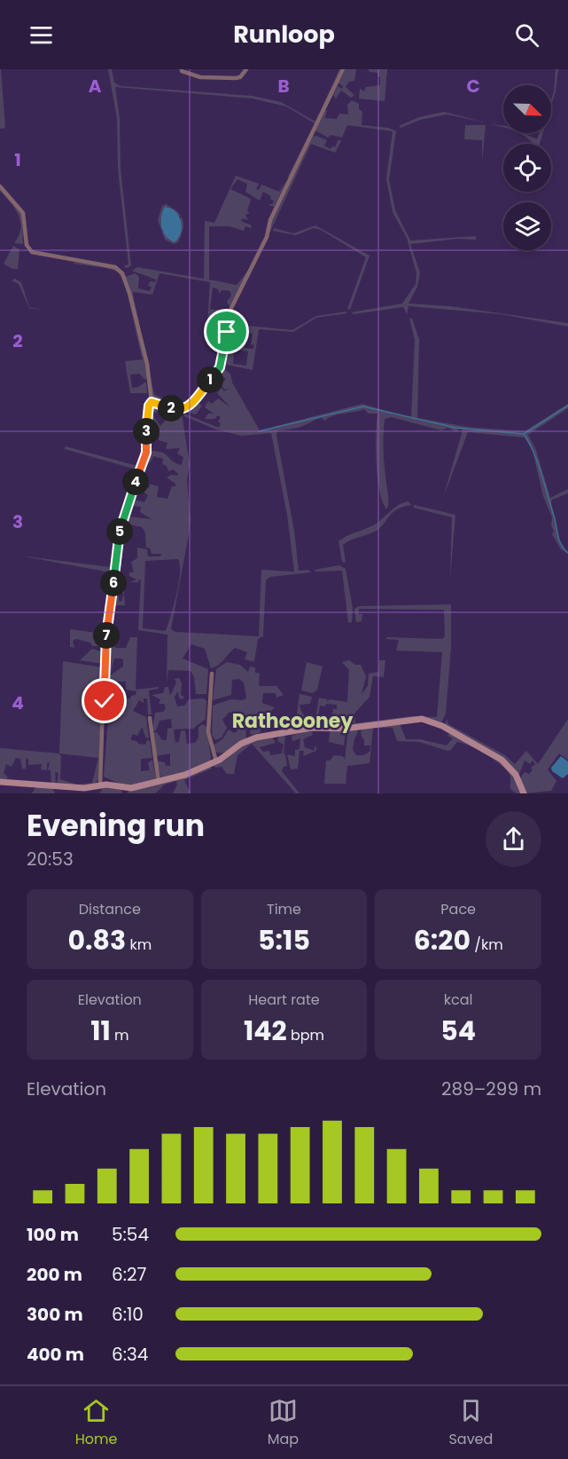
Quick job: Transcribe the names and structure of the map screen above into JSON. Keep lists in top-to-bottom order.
{
  "districts": ["Rathcooney"],
  "north": "bottom right",
  "page": {
    "header": "Runloop",
    "pins": [
      "1",
      "2",
      "3",
      "4",
      "5",
      "6",
      "7"
    ],
    "heading": ["Evening run", "20:53"],
    "stats": [
      ["Distance", "0.83 km"],
      ["Time", "5:15"],
      ["Pace", "6:20 /km"],
      ["Elevation", "11 m"],
      ["Heart rate", "142 bpm"],
      ["kcal", "54"]
    ],
    "chart": ["Elevation", "289–299 m"],
    "list": [
      {
        "name": "100 m",
        "note": "5:54"
      },
      {
        "name": "200 m",
        "note": "6:27"
      },
      {
        "name": "300 m",
        "note": "6:10"
      },
      {
        "name": "400 m",
        "note": "6:34"
      }
    ],
    "tabs": ["Home", "Map", "Saved"]
  },
  "grid": {
    "columns": ["A", "B", "C"],
    "rows": [
      "1",
      "2",
      "3",
      "4"
    ]
  }
}
